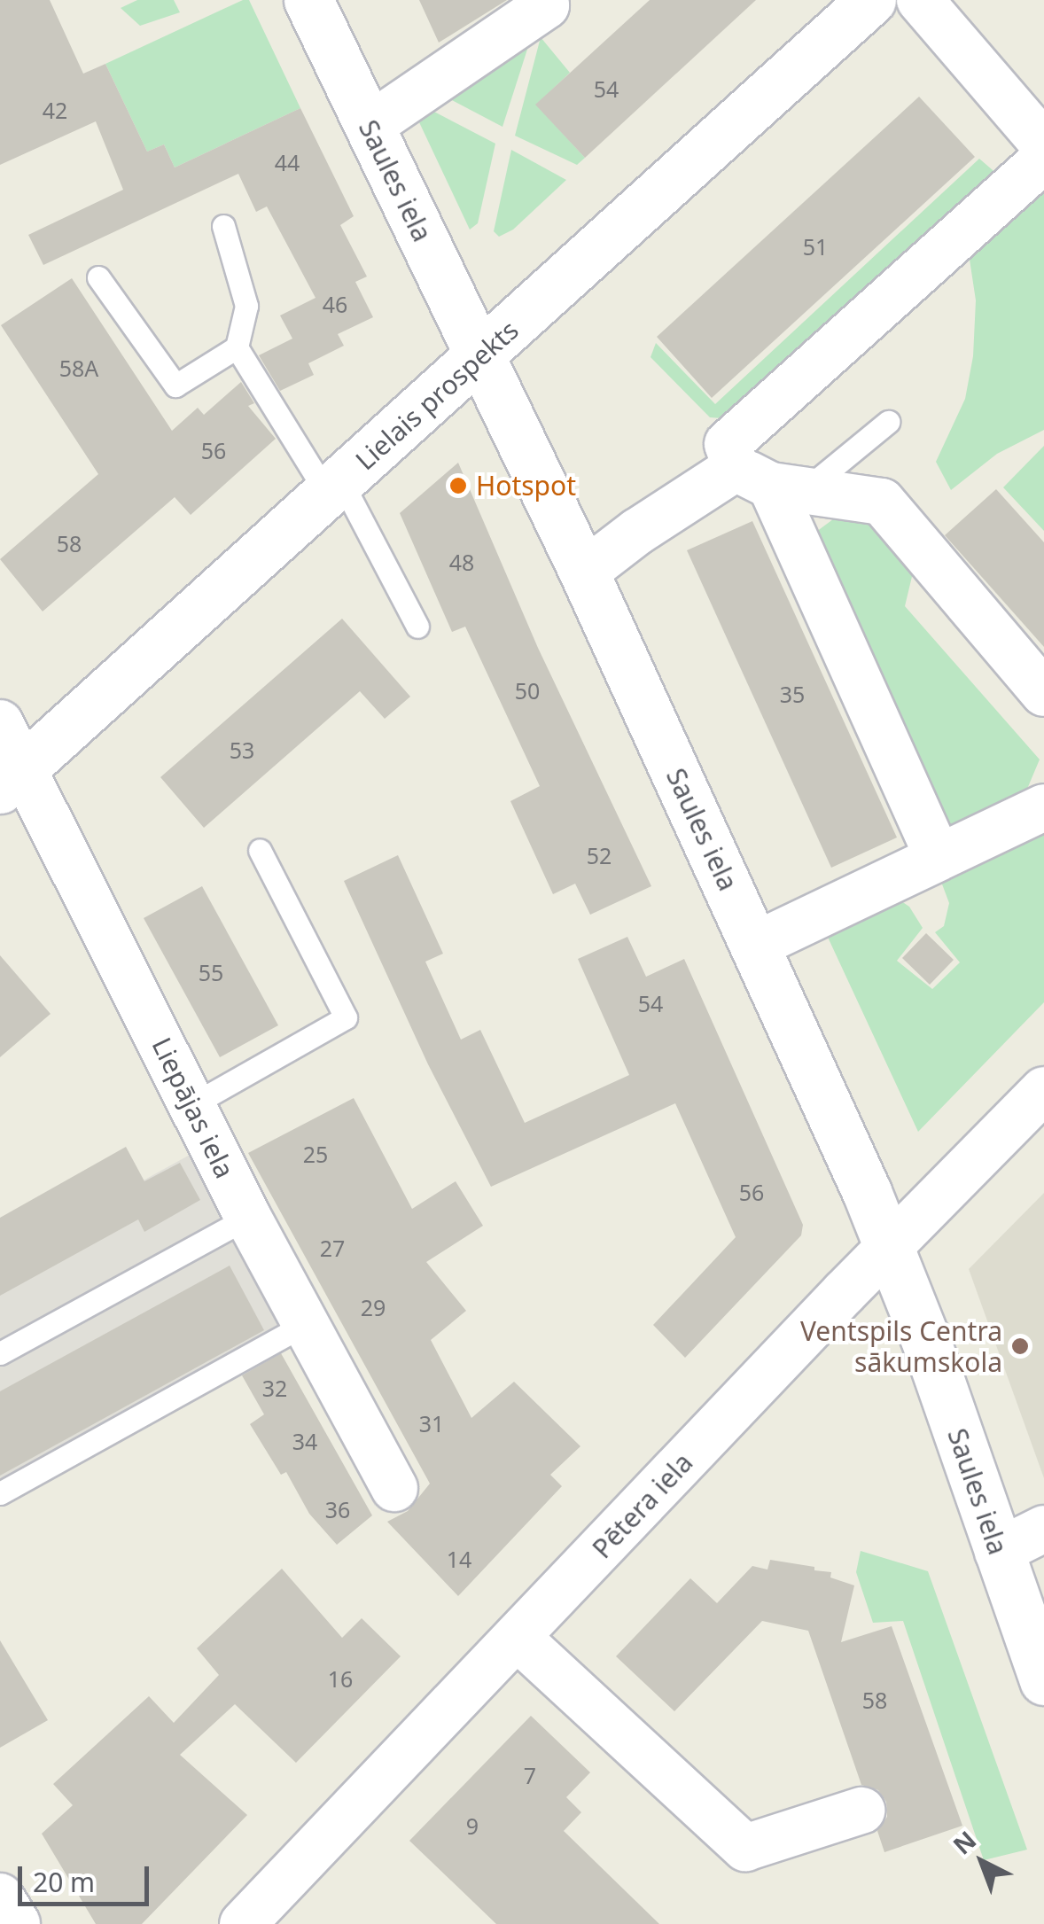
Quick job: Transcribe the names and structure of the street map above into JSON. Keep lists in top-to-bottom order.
{
  "streets": {
    "street": [
      "Saules iela",
      "Lielais prospekts",
      "Liepājas iela",
      "Pētera iela"
    ]
  },
  "crossings": [
    ["Saules iela", "Lielais prospekts"],
    ["Saules iela", "Pētera iela"],
    ["Lielais prospekts", "Liepājas iela"]
  ],
  "places": ["Hotspot", "Ventspils Centra sākumskola"],
  "house_numbers": [
    "54",
    "42",
    "44",
    "51",
    "46",
    "58A",
    "56",
    "58",
    "48",
    "50",
    "35",
    "53",
    "52",
    "55",
    "54",
    "25",
    "56",
    "27",
    "29",
    "32",
    "31",
    "34",
    "36",
    "14",
    "16",
    "58",
    "7",
    "9"
  ],
  "scale_bar": "20 m",
  "north": "top left"
}
